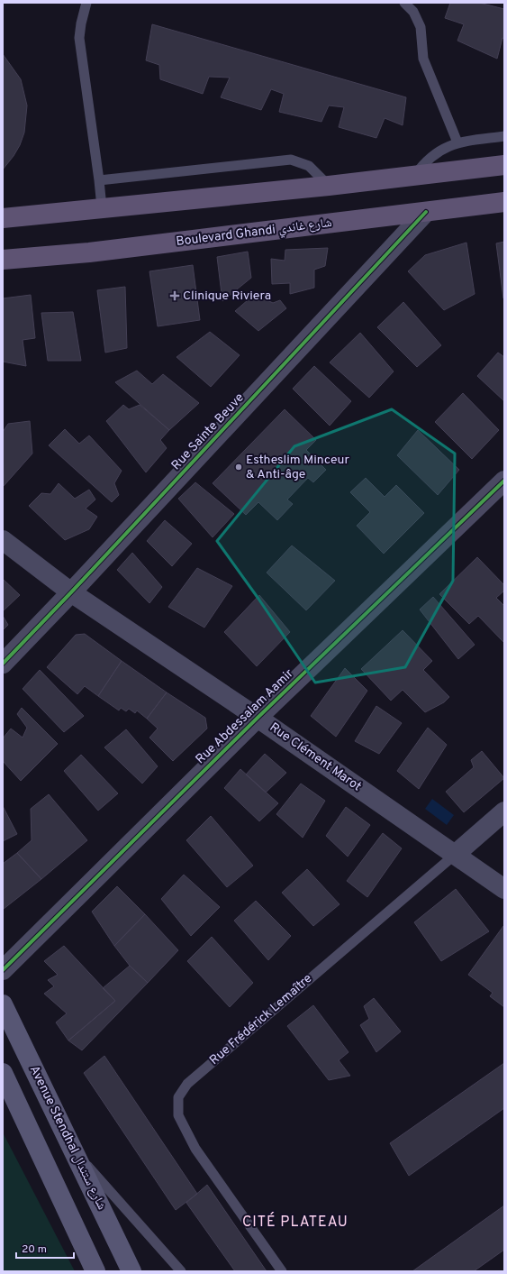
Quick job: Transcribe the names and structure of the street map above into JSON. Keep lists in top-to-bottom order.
{
  "streets": {
    "main road": ["Boulevard Ghandi شارع غاندي", "Avenue Stendhal شارع ستندال"],
    "street": [
      "Rue Sainte Beuve",
      "Rue Abdessalam Aamir",
      "Rue Clément Marot",
      "Rue Frédérick Lemaître"
    ]
  },
  "crossings": [
    ["Boulevard Ghandi شارع غاندي", "Rue Sainte Beuve"],
    ["Rue Sainte Beuve", "Rue Clément Marot"],
    ["Rue Abdessalam Aamir", "Rue Clément Marot"],
    ["Rue Clément Marot", "Rue Frédérick Lemaître"]
  ],
  "districts": ["CITÉ PLATEAU"],
  "places": {
    "health": ["Clinique Riviera"],
    "other": ["Estheslim Minceur & Anti-âge"]
  },
  "scale_bar": "20 m"
}
